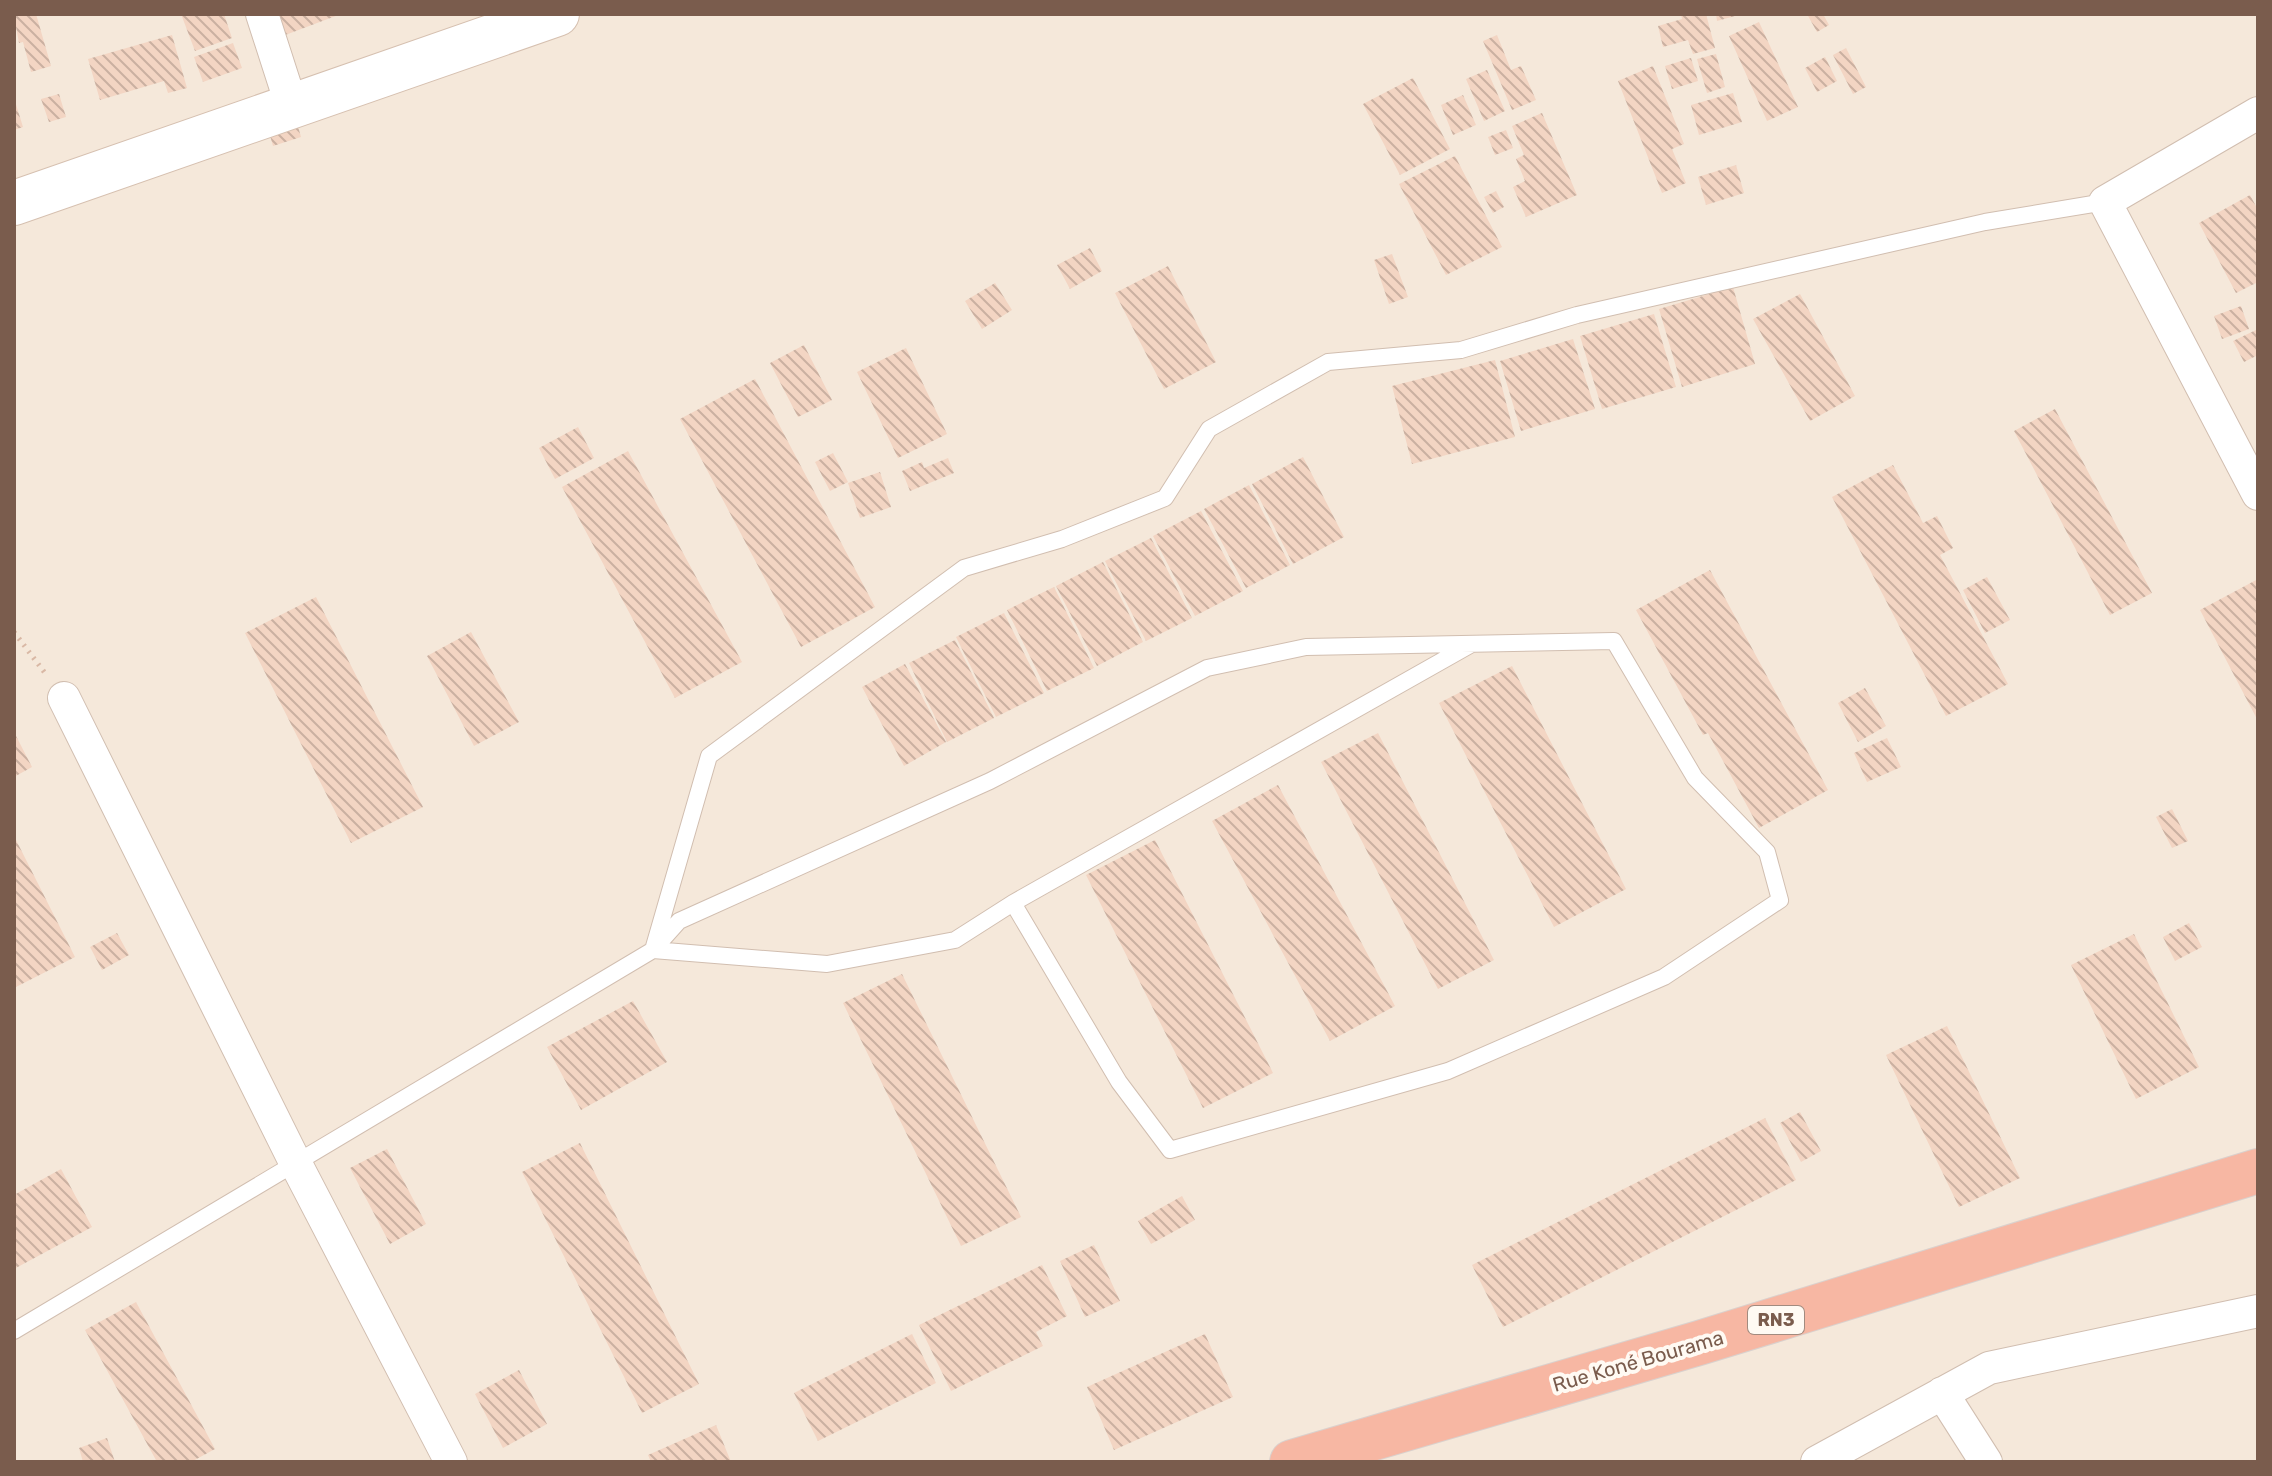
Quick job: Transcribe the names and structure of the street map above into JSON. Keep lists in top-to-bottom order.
{
  "streets": {
    "highway": ["RN3", "Rue Koné Bourama"]
  }
}
